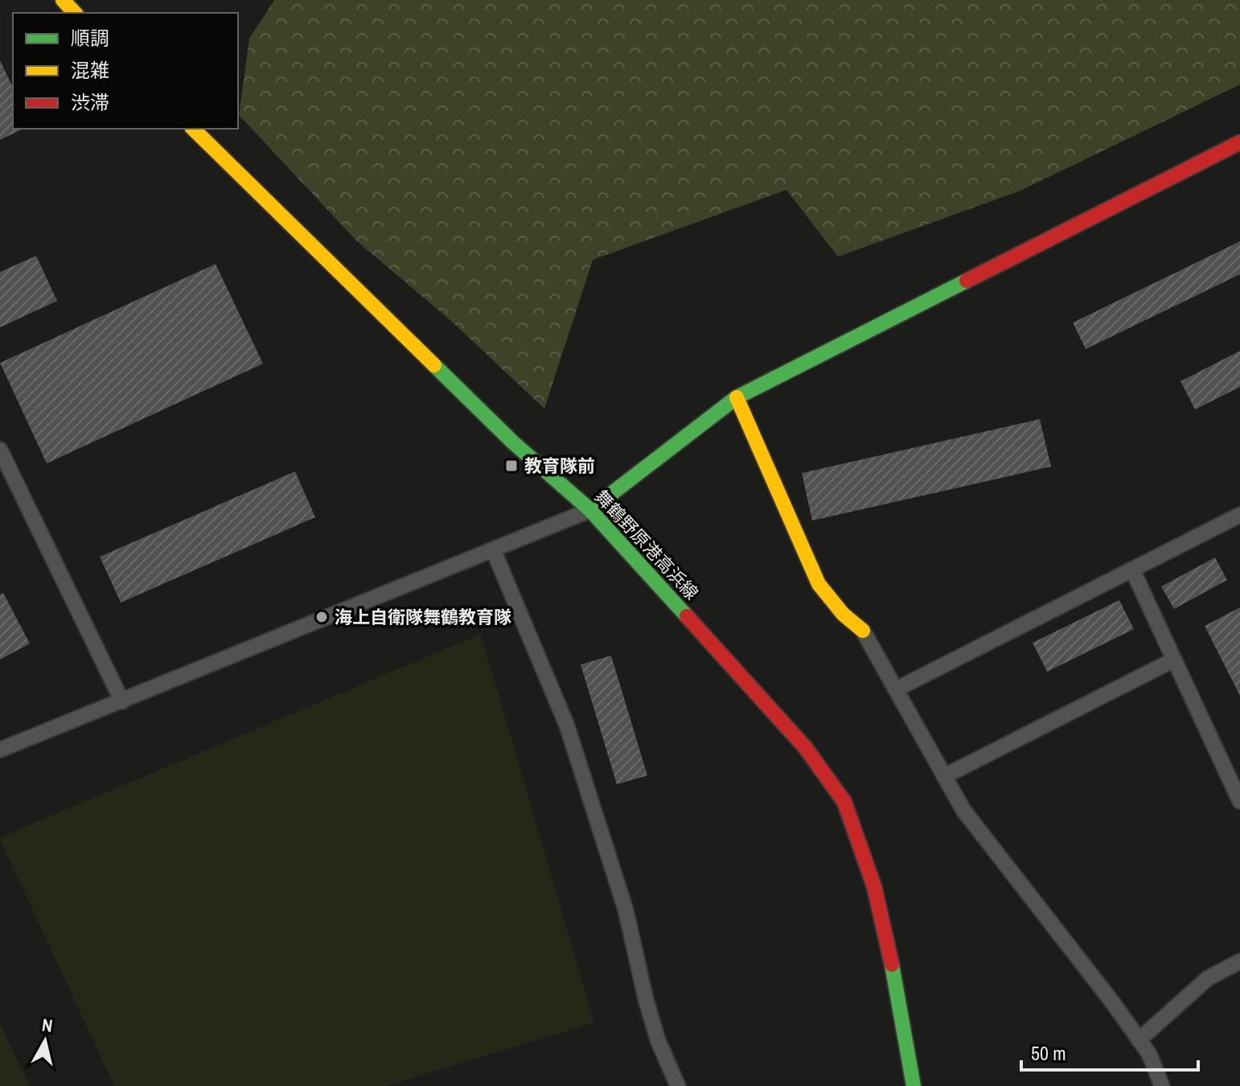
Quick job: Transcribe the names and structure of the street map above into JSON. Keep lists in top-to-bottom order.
{
  "streets": {
    "main road": ["舞鶴野原港高浜線"]
  },
  "places": {
    "transit": ["教育隊前"],
    "other": ["海上自衛隊舞鶴教育隊"]
  },
  "legend": ["順調", "混雑", "渋滞"],
  "scale_bar": "50 m",
  "north": "top"
}
